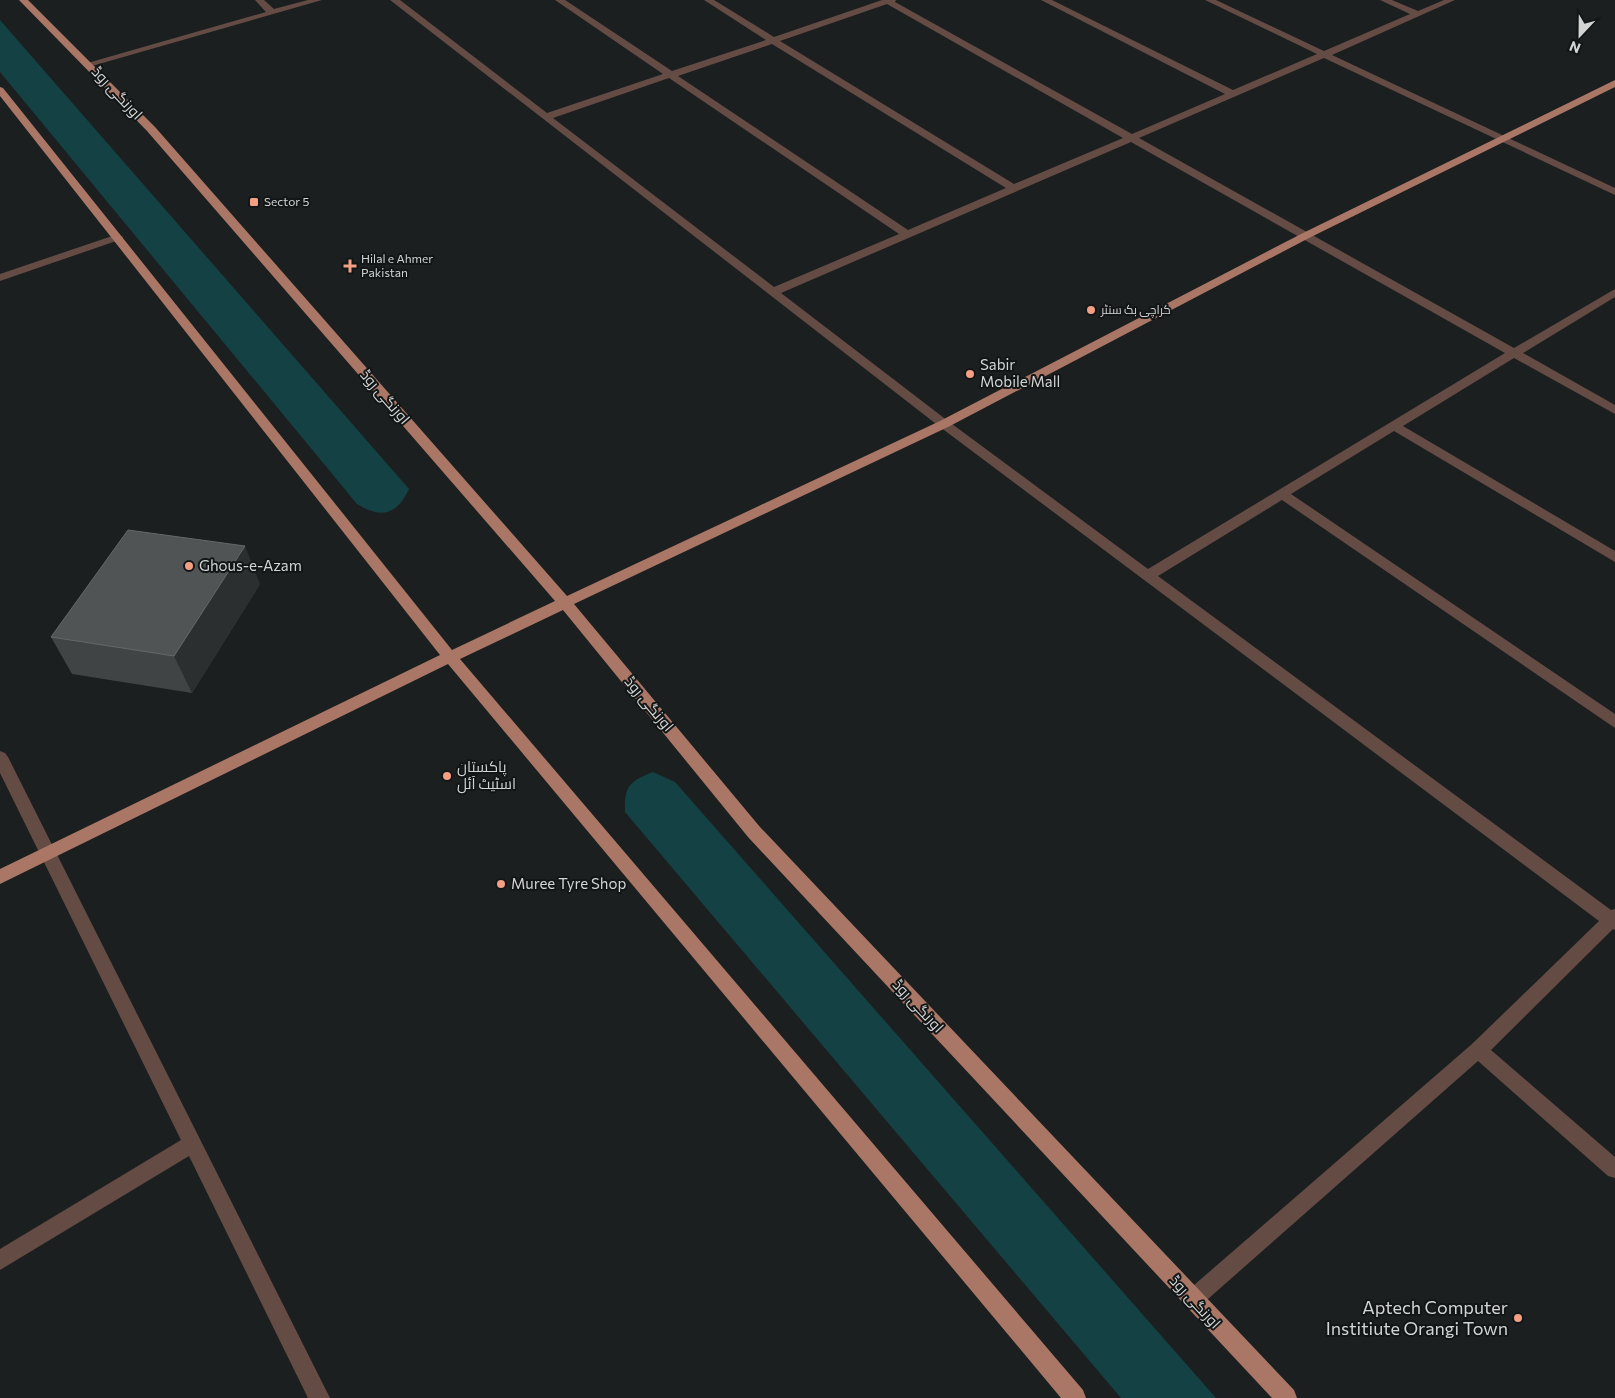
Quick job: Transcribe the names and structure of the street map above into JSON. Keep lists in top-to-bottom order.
{
  "streets": {
    "main road": ["اورنگی روڈ"]
  },
  "places": {
    "transit": ["Sector 5"],
    "health": ["Hilal e Ahmer Pakistan"],
    "other": [
      "کراچی بک سنٹر",
      "Sabir Mobile Mall",
      "Ghous-e-Azam",
      "پاکستان اسٹیٹ آئل",
      "Muree Tyre Shop",
      "Aptech Computer Institiute Orangi Town"
    ]
  },
  "north": "bottom"
}
